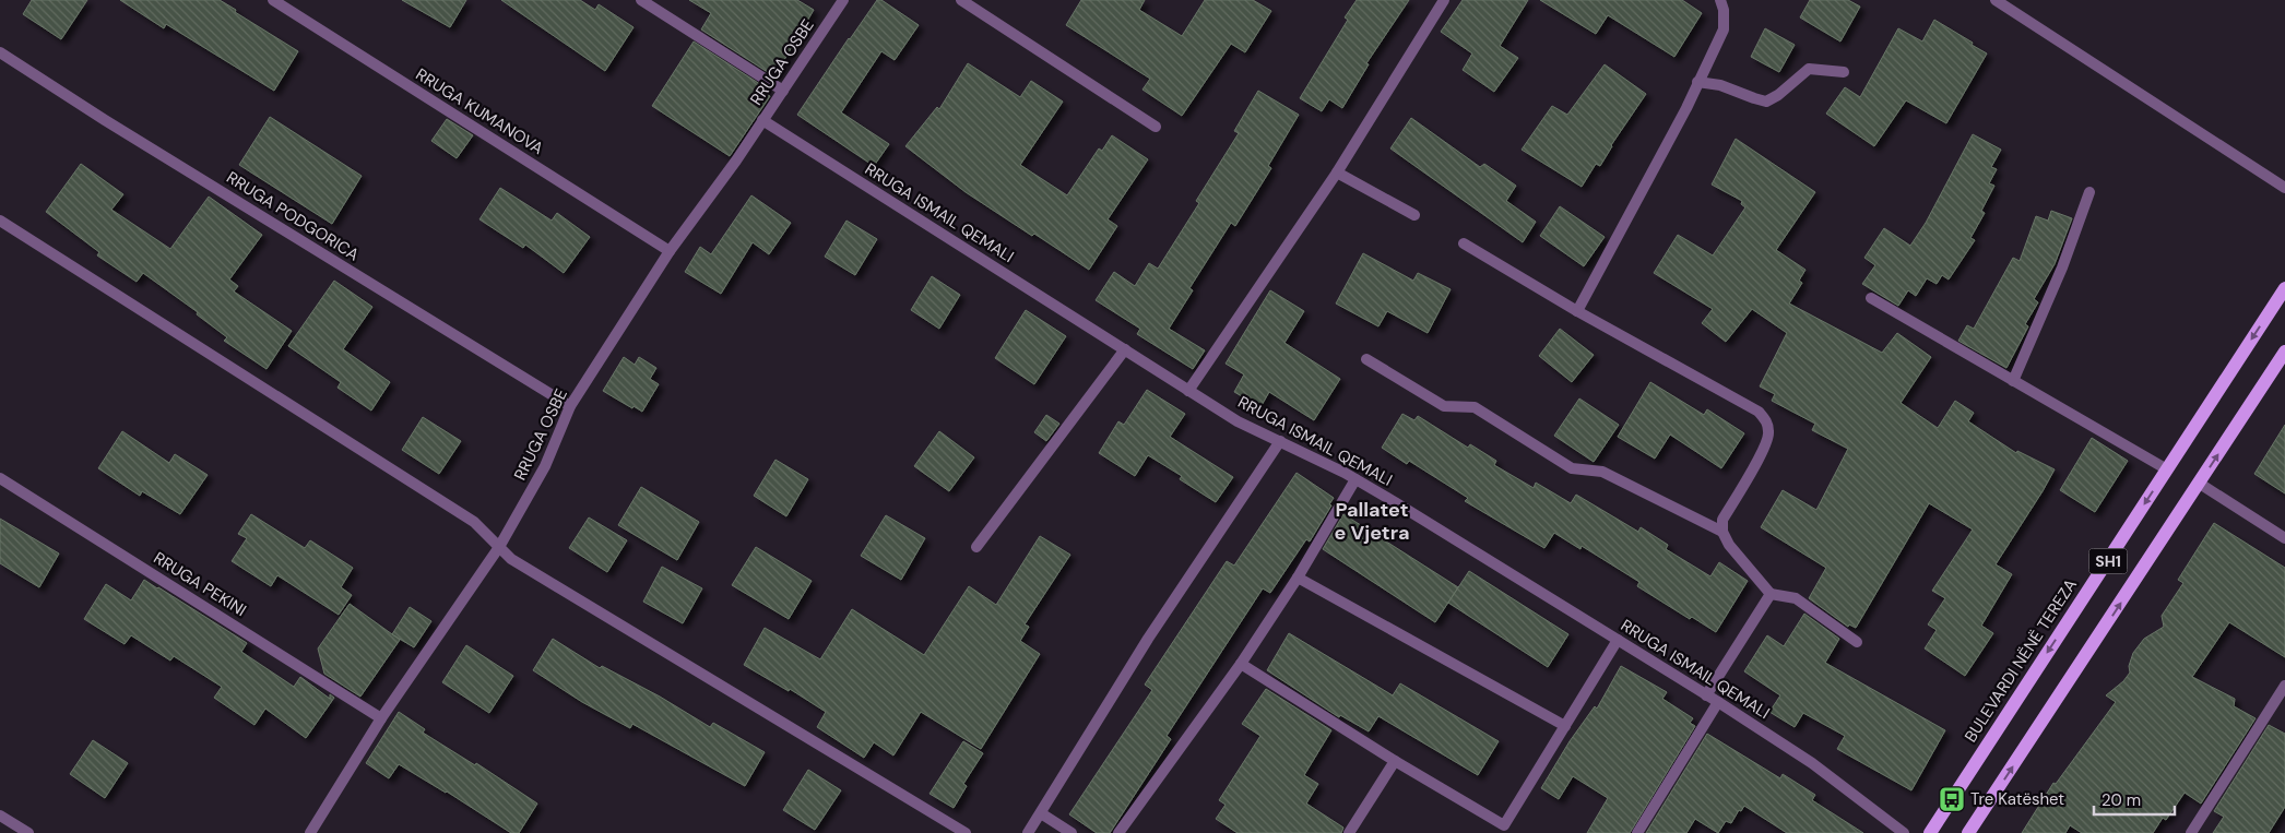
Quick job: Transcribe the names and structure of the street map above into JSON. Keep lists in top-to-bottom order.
{
  "streets": {
    "main road": ["SH1", "BULEVARDI NËNË TEREZA"],
    "street": [
      "RRUGA OSBE",
      "RRUGA KUMANOVA",
      "RRUGA ISMAIL QEMALI",
      "RRUGA PODGORICA",
      "RRUGA PEKINI"
    ]
  },
  "crossings": [
    ["RRUGA OSBE", "RRUGA KUMANOVA"],
    ["RRUGA OSBE", "RRUGA ISMAIL QEMALI"],
    ["RRUGA OSBE", "RRUGA PODGORICA"],
    ["RRUGA OSBE", "RRUGA PEKINI"]
  ],
  "districts": ["Pallatet e Vjetra"],
  "places": {
    "bus stop": ["Tre Katëshet"]
  },
  "scale_bar": "20 m"
}
